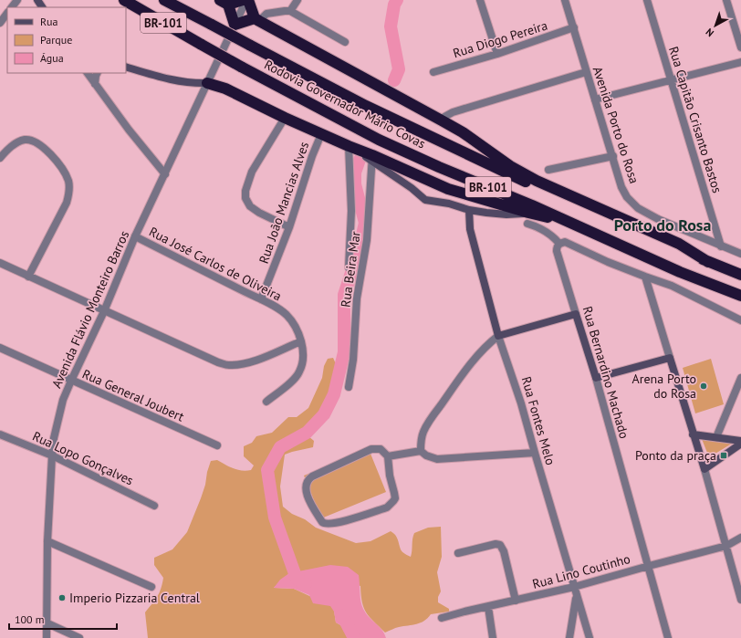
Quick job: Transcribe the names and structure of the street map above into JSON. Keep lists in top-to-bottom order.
{
  "streets": {
    "highway": ["BR-101", "Rodovia Governador Mário Covas"],
    "main road": ["Rua Bernardino Machado", "Rua Fontes Melo"],
    "street": [
      "Rua Diogo Pereira",
      "Rua Capitão Crisanto Bastos",
      "Avenida Porto do Rosa",
      "Rua João Mancias Alves",
      "Rua José Carlos de Oliveira",
      "Rua Beira Mar",
      "Avenida Flávio Monteiro Barros",
      "Rua General Joubert",
      "Rua Lopo Gonçalves",
      "Rua Lino Coutinho"
    ]
  },
  "crossings": [
    ["Rua Diogo Pereira", "Avenida Porto do Rosa"],
    ["Rua Capitão Crisanto Bastos", "Avenida Porto do Rosa"],
    ["Rua João Mancias Alves", "Rua José Carlos de Oliveira"],
    ["Rua José Carlos de Oliveira", "Avenida Flávio Monteiro Barros"],
    ["Avenida Flávio Monteiro Barros", "Rua General Joubert"],
    ["Avenida Flávio Monteiro Barros", "Rua Lopo Gonçalves"],
    ["Rua Bernardino Machado", "Rua Lino Coutinho"],
    ["Rua Fontes Melo", "Rua Lino Coutinho"]
  ],
  "districts": ["Porto do Rosa"],
  "places": {
    "other": ["Arena Porto do Rosa", "Imperio Pizzaria Central"],
    "transit": ["Ponto da praça"]
  },
  "legend": ["Rua", "Parque", "Água"],
  "scale_bar": "100 m",
  "north": "bottom left"
}
